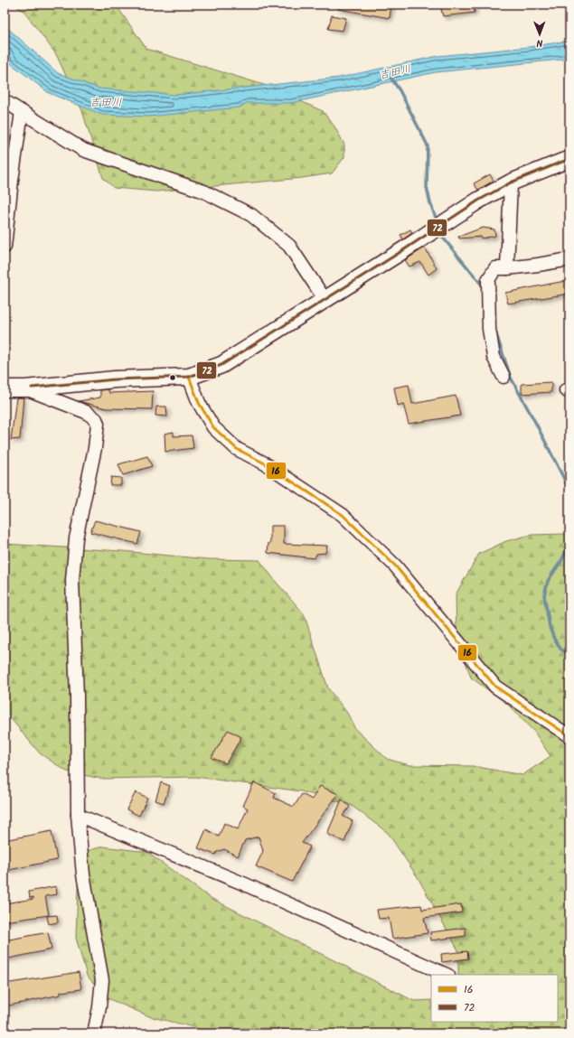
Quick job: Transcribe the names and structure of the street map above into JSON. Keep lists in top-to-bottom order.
{
  "water": ["吉田川"],
  "lines": ["transit line 72", "transit line 16"],
  "legend": ["16", "72"],
  "north": "bottom"
}
